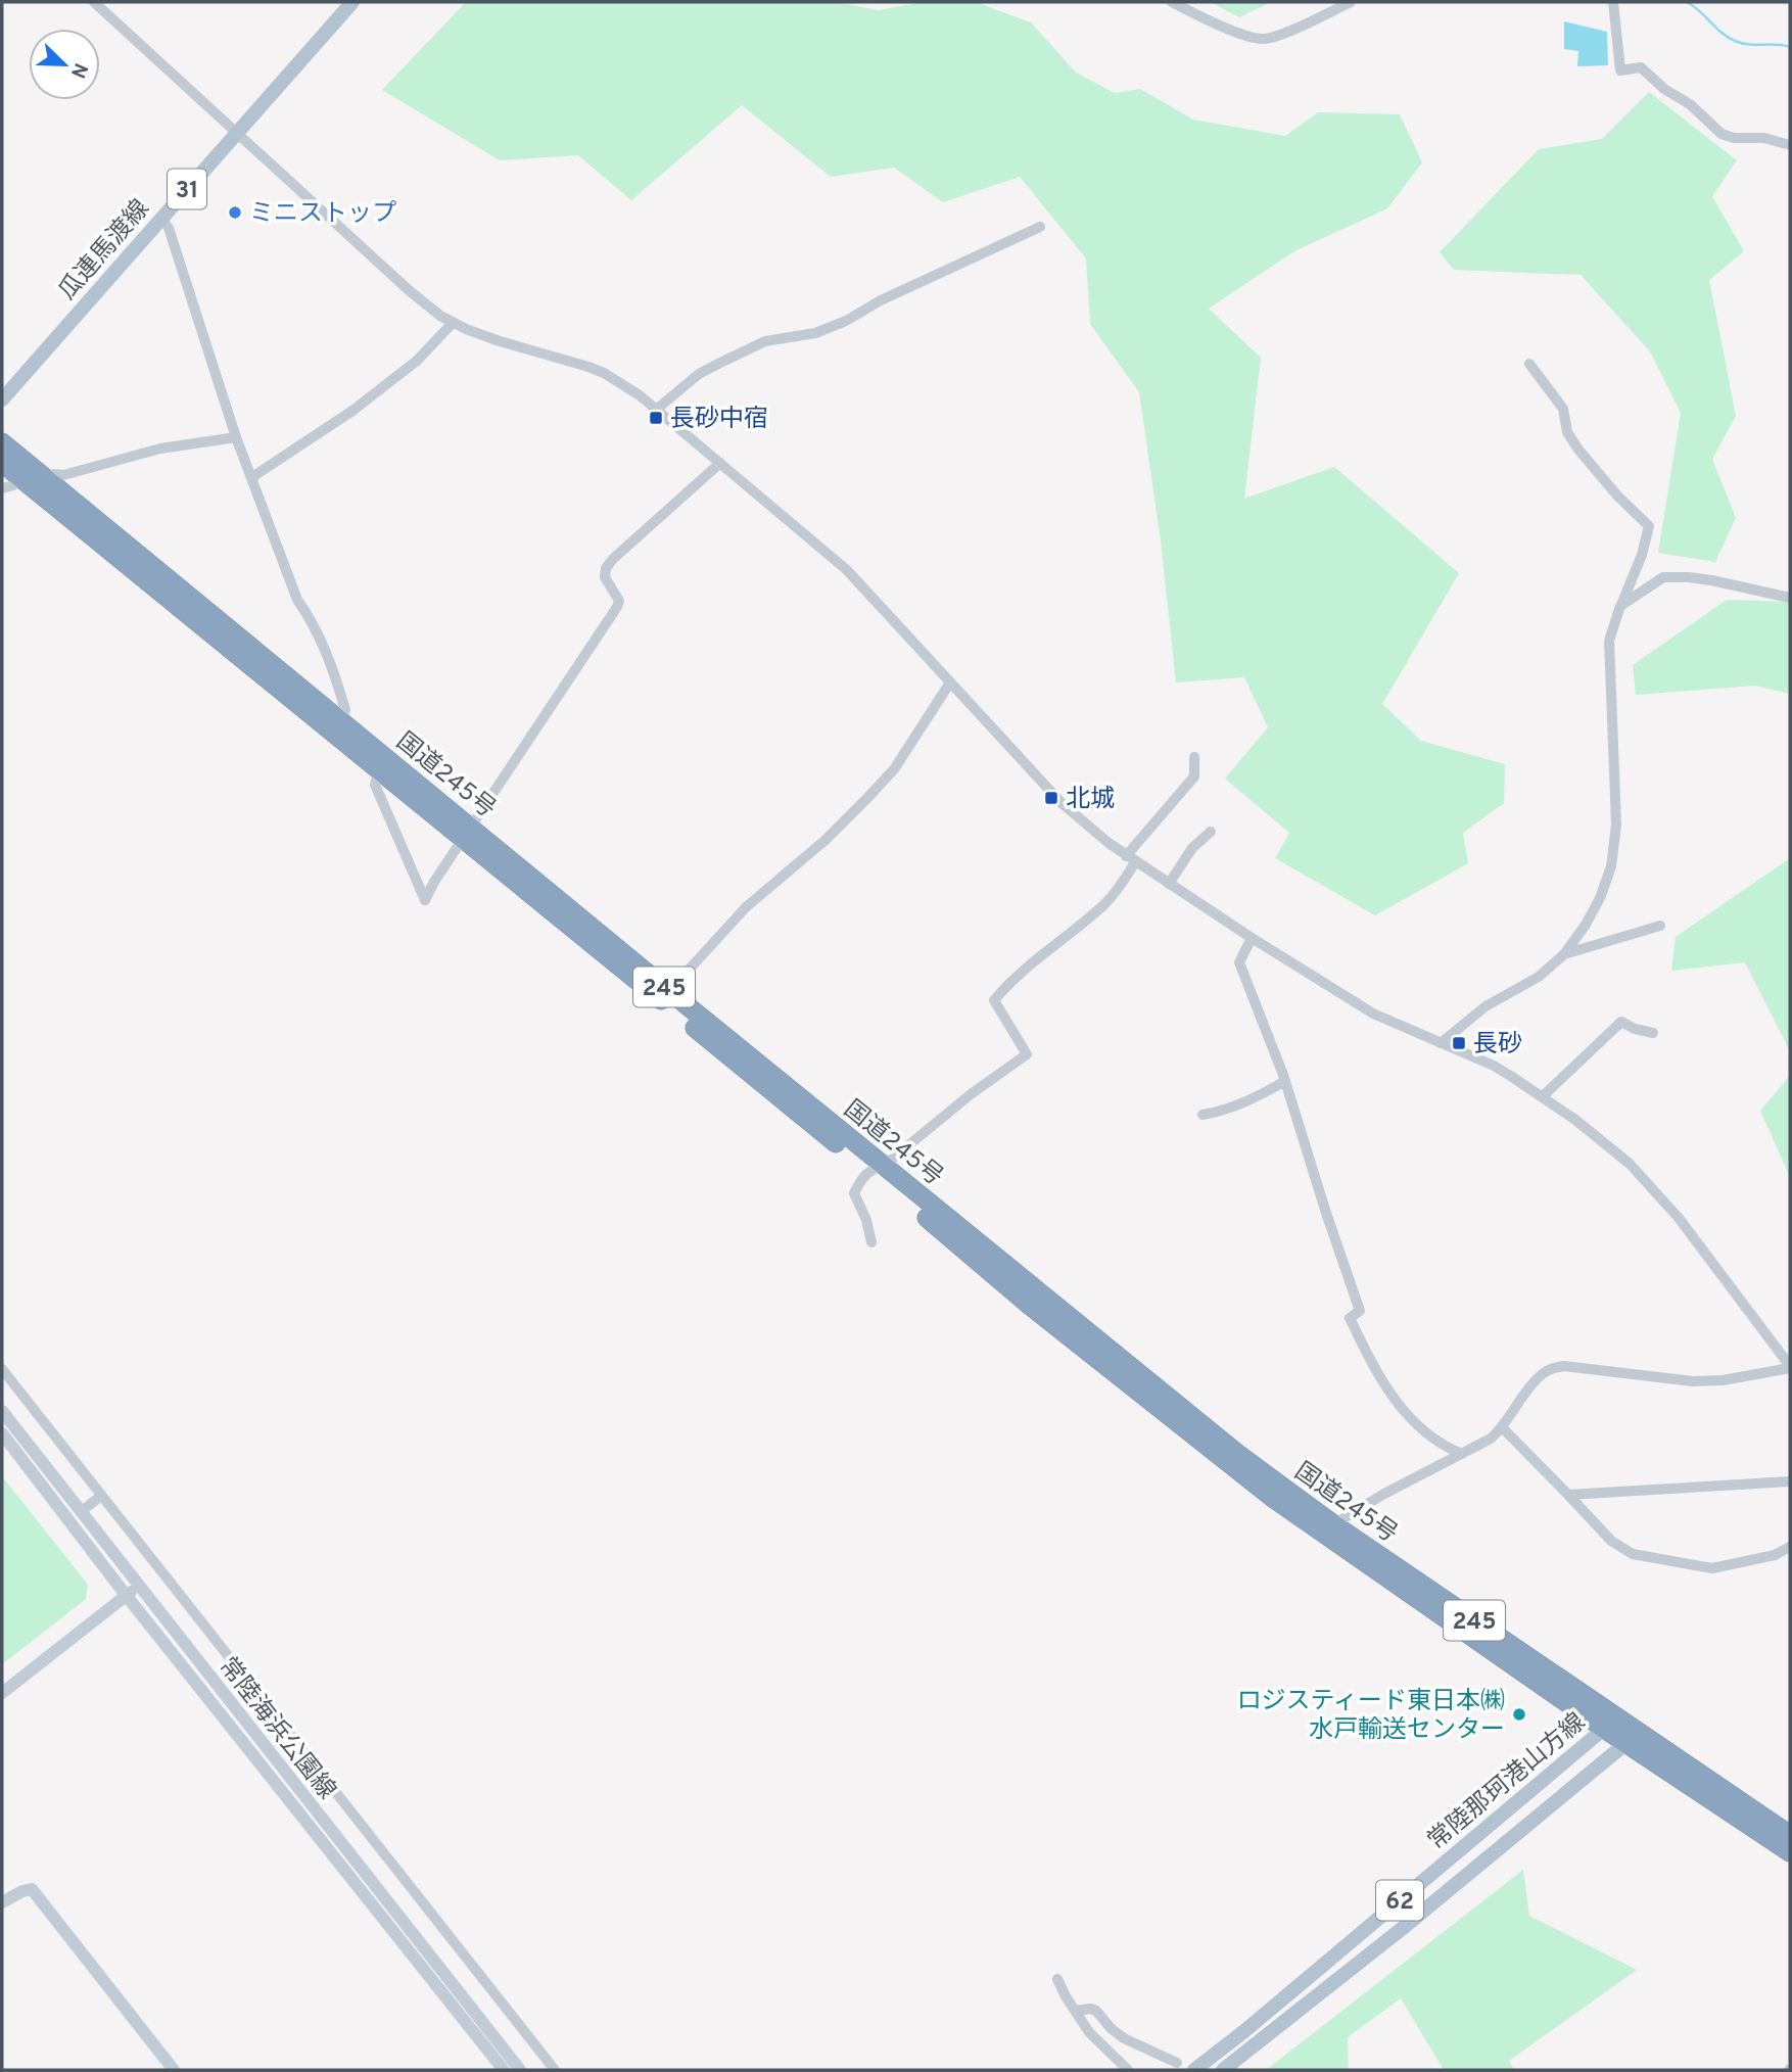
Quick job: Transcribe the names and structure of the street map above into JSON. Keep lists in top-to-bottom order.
{
  "streets": {
    "highway": ["国道245号", "245"],
    "main road": [
      "31",
      "瓜連馬渡線",
      "常陸海浜公園線",
      "常陸那珂港山方線",
      "62"
    ]
  },
  "crossings": [
    ["国道245号", "常陸那珂港山方線"]
  ],
  "places": {
    "other": ["ミニストップ", "ロジスティード東日本㈱ 水戸輸送センター"],
    "transit": ["長砂中宿", "北城", "長砂"]
  },
  "north": "bottom right"
}
